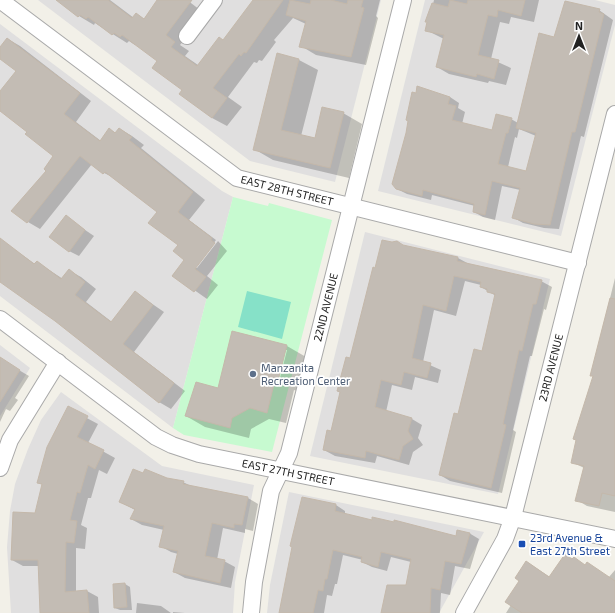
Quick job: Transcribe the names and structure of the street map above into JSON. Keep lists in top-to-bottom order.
{
  "streets": {
    "street": [
      "EAST 28TH STREET",
      "22ND AVENUE",
      "23RD AVENUE",
      "EAST 27TH STREET"
    ]
  },
  "crossings": [
    ["EAST 28TH STREET", "22ND AVENUE"],
    ["EAST 28TH STREET", "23RD AVENUE"],
    ["22ND AVENUE", "EAST 27TH STREET"],
    ["23RD AVENUE", "EAST 27TH STREET"]
  ],
  "places": {
    "other": ["Manzanita Recreation Center"],
    "transit": ["23rd Avenue & East 27th Street"]
  },
  "north": "top"
}
